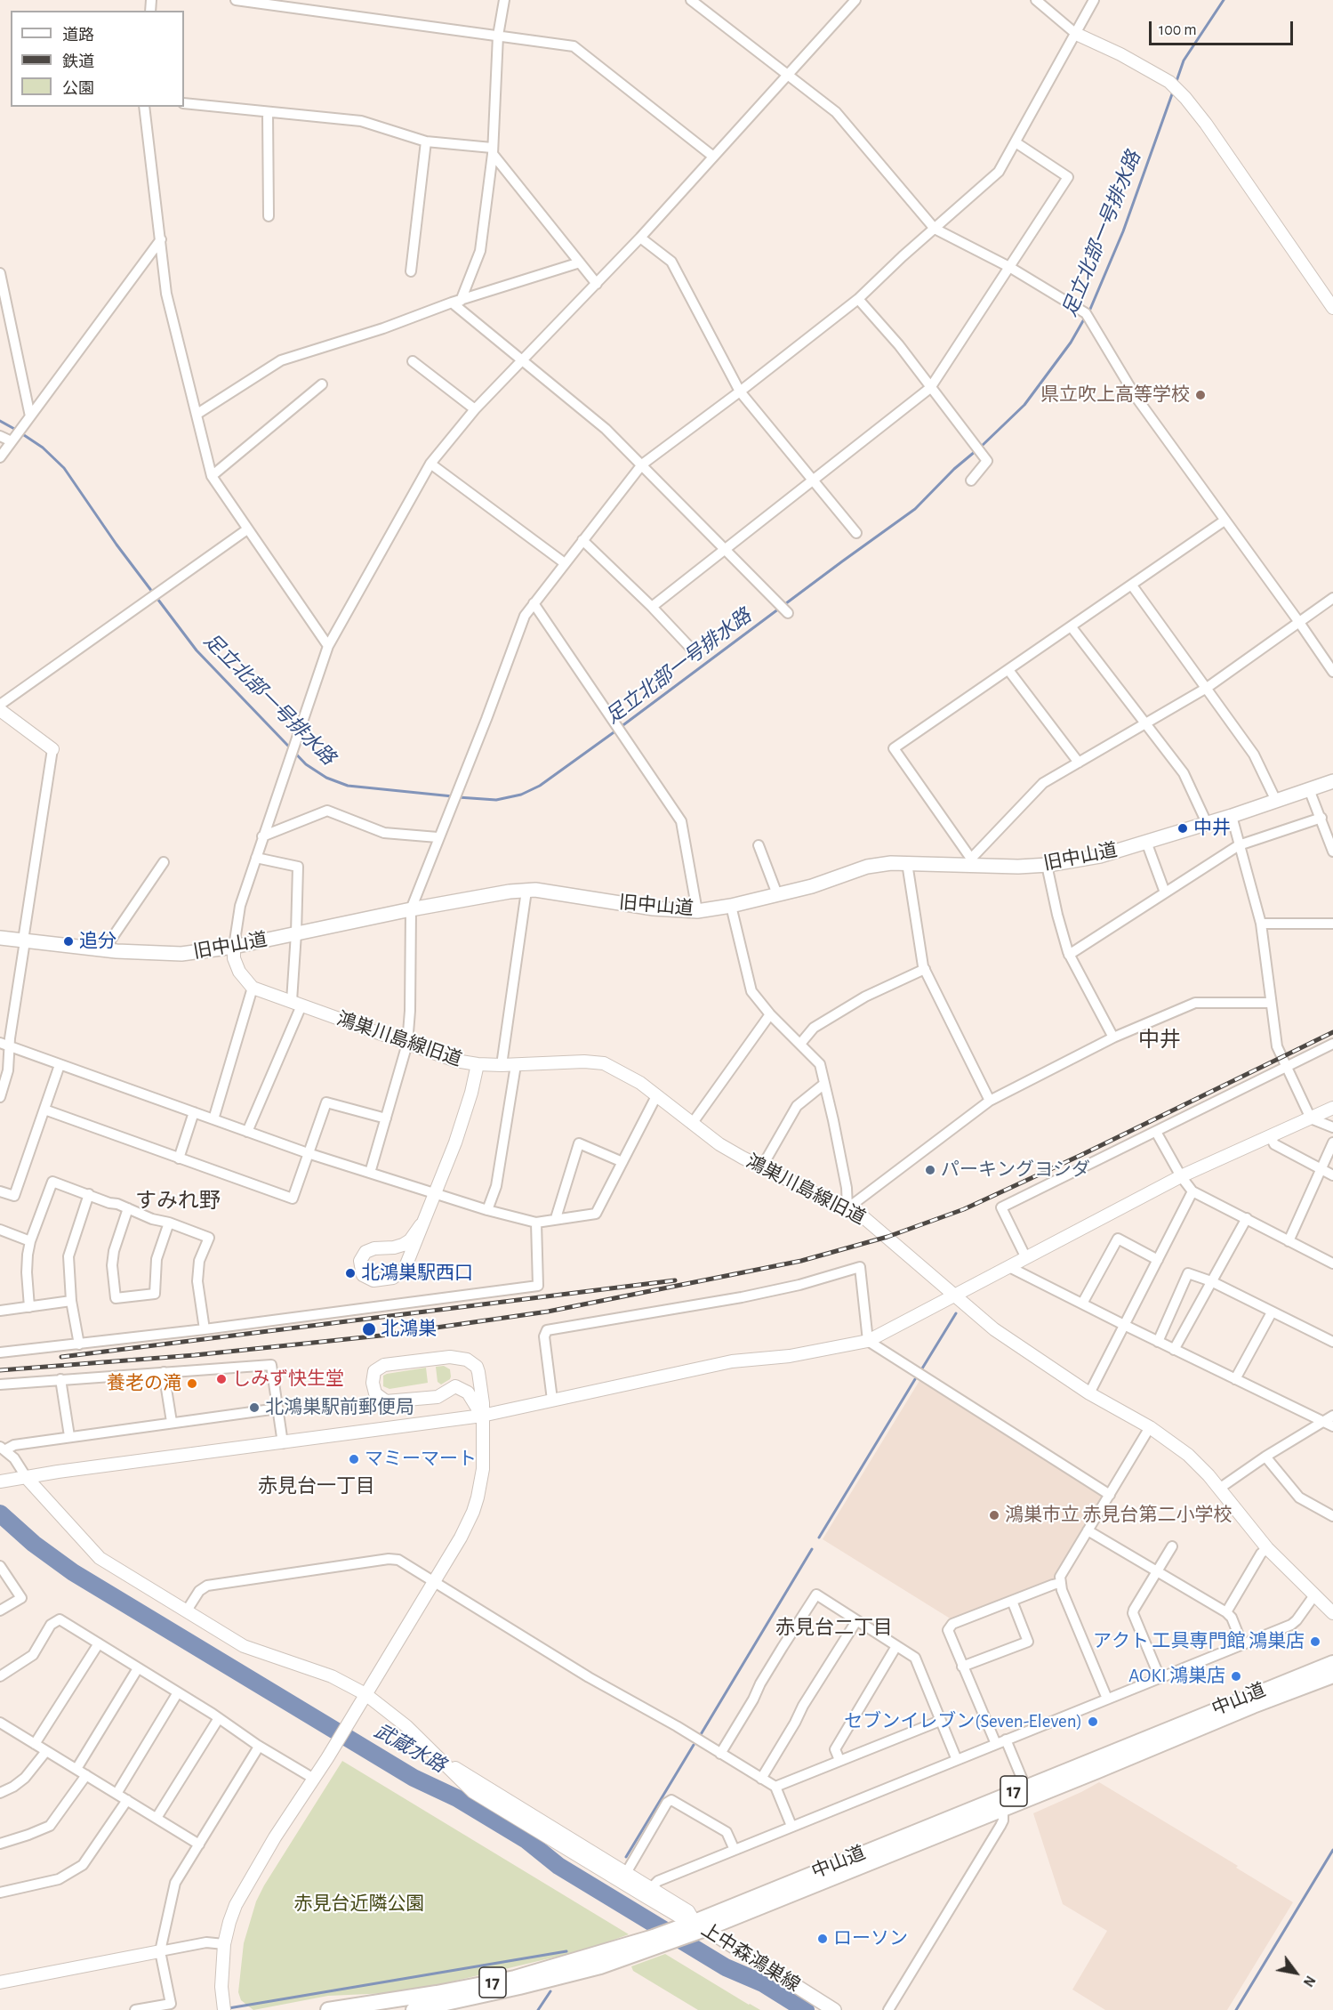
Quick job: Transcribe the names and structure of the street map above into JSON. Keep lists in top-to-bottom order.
{
  "streets": {
    "highway": ["中山道", "17"],
    "main road": ["旧中山道", "上中森鴻巣線"],
    "street": ["鴻巣川島線旧道"]
  },
  "crossings": [
    ["中山道", "上中森鴻巣線"]
  ],
  "districts": [
    "中井",
    "すみれ野",
    "赤見台一丁目",
    "赤見台二丁目"
  ],
  "water": ["足立北部一号排水路", "武蔵水路"],
  "parks": ["赤見台近隣公園"],
  "places": [
    "県立吹上高等学校",
    "中井",
    "追分",
    "パーキングヨシダ",
    "北鴻巣駅西口",
    "北鴻巣",
    "しみず快生堂",
    "養老の滝",
    "北鴻巣駅前郵便局",
    "マミーマート",
    "鴻巣市立 赤見台第二小学校",
    "アクト 工具専門館 鴻巣店",
    "AOKI 鴻巣店",
    "セブンイレブン(Seven-Eleven)",
    "ローソン"
  ],
  "legend": ["道路", "鉄道", "公園"],
  "scale_bar": "100 m",
  "north": "bottom right"
}
